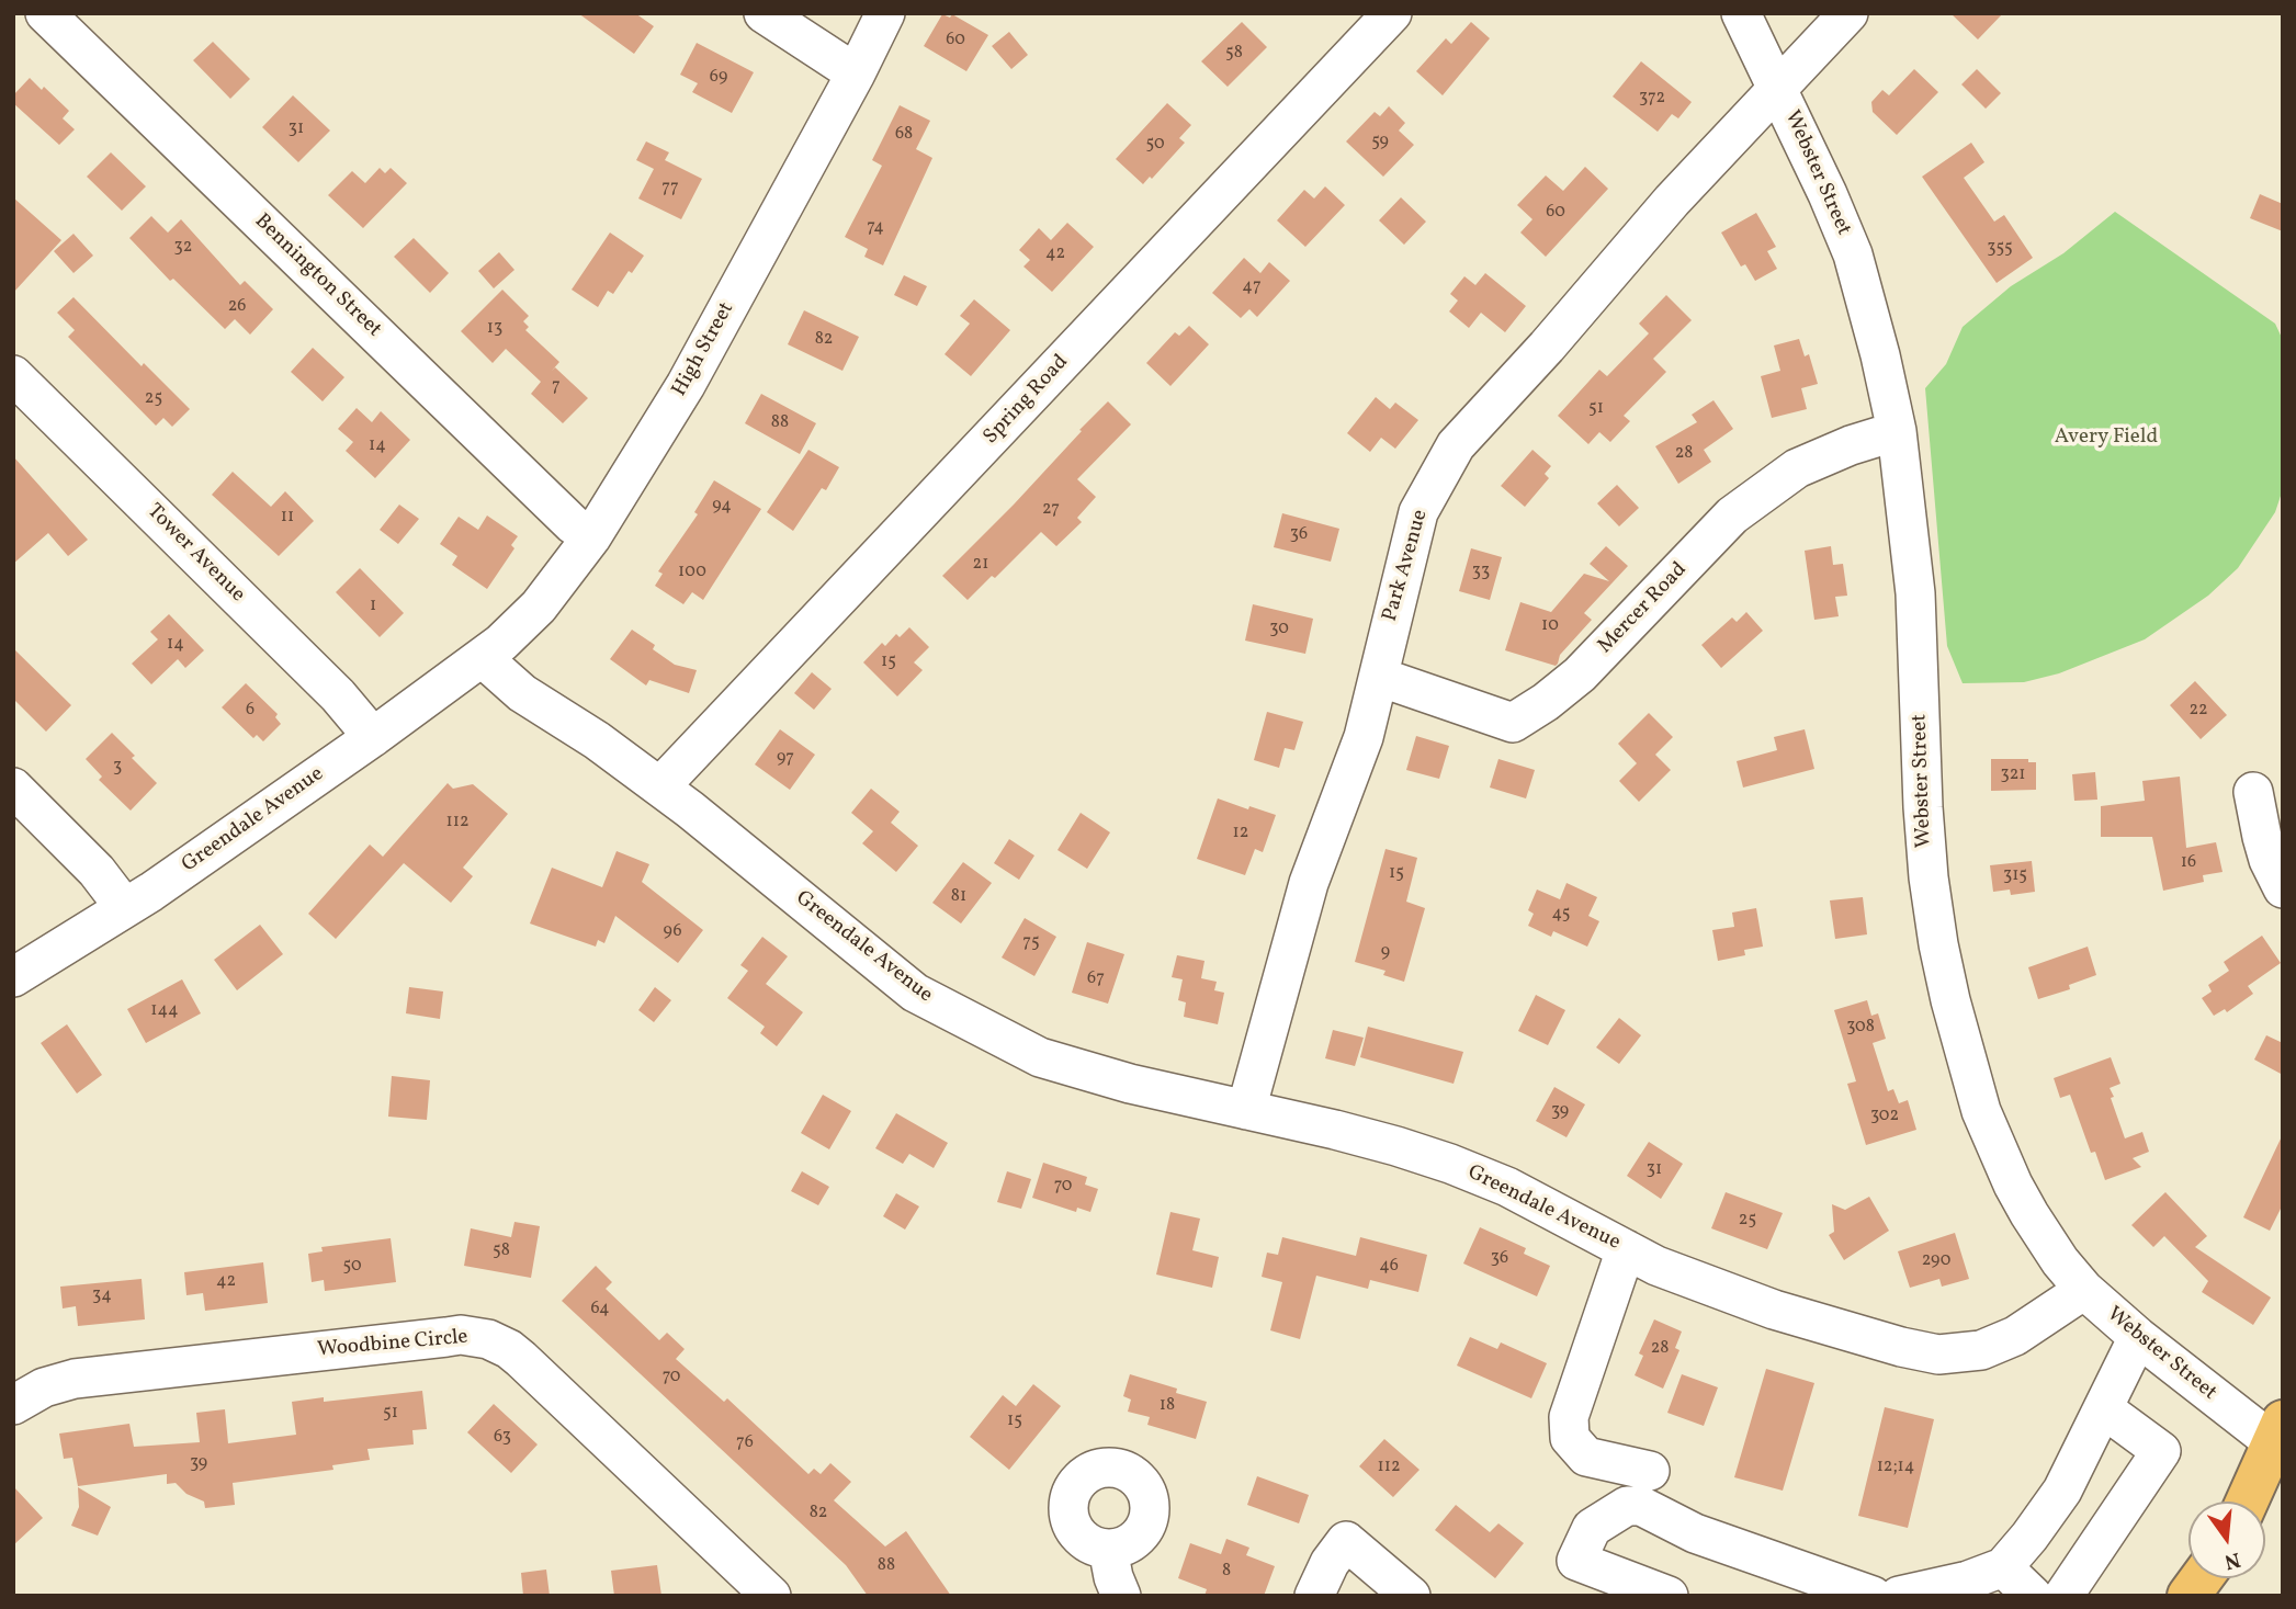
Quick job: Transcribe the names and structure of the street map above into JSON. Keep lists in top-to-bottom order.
{
  "streets": {
    "street": [
      "Webster Street",
      "Bennington Street",
      "High Street",
      "Spring Road",
      "Tower Avenue",
      "Park Avenue",
      "Mercer Road",
      "Greendale Avenue",
      "Woodbine Circle"
    ]
  },
  "crossings": [
    ["Webster Street", "Park Avenue"],
    ["Webster Street", "Mercer Road"],
    ["Webster Street", "Greendale Avenue"],
    ["Bennington Street", "High Street"],
    ["High Street", "Greendale Avenue"],
    ["Spring Road", "Greendale Avenue"],
    ["Tower Avenue", "Greendale Avenue"],
    ["Park Avenue", "Mercer Road"],
    ["Park Avenue", "Greendale Avenue"]
  ],
  "parks": ["Avery Field"],
  "house_numbers": [
    "60",
    "58",
    "69",
    "372",
    "31",
    "68",
    "59",
    "50",
    "77",
    "60",
    "74",
    "32",
    "355",
    "42",
    "47",
    "26",
    "13",
    "82",
    "7",
    "25",
    "51",
    "88",
    "14",
    "28",
    "94",
    "27",
    "11",
    "36",
    "21",
    "100",
    "33",
    "1",
    "10",
    "30",
    "14",
    "15",
    "6",
    "22",
    "97",
    "3",
    "321",
    "112",
    "12",
    "16",
    "15",
    "315",
    "81",
    "45",
    "96",
    "75",
    "9",
    "67",
    "144",
    "308",
    "39",
    "302",
    "31",
    "70",
    "25",
    "58",
    "36",
    "290",
    "50",
    "46",
    "42",
    "34",
    "64",
    "28",
    "70",
    "18",
    "51",
    "15",
    "63",
    "76",
    "39",
    "112",
    "12;14",
    "82",
    "88",
    "8"
  ],
  "north": "bottom"
}
